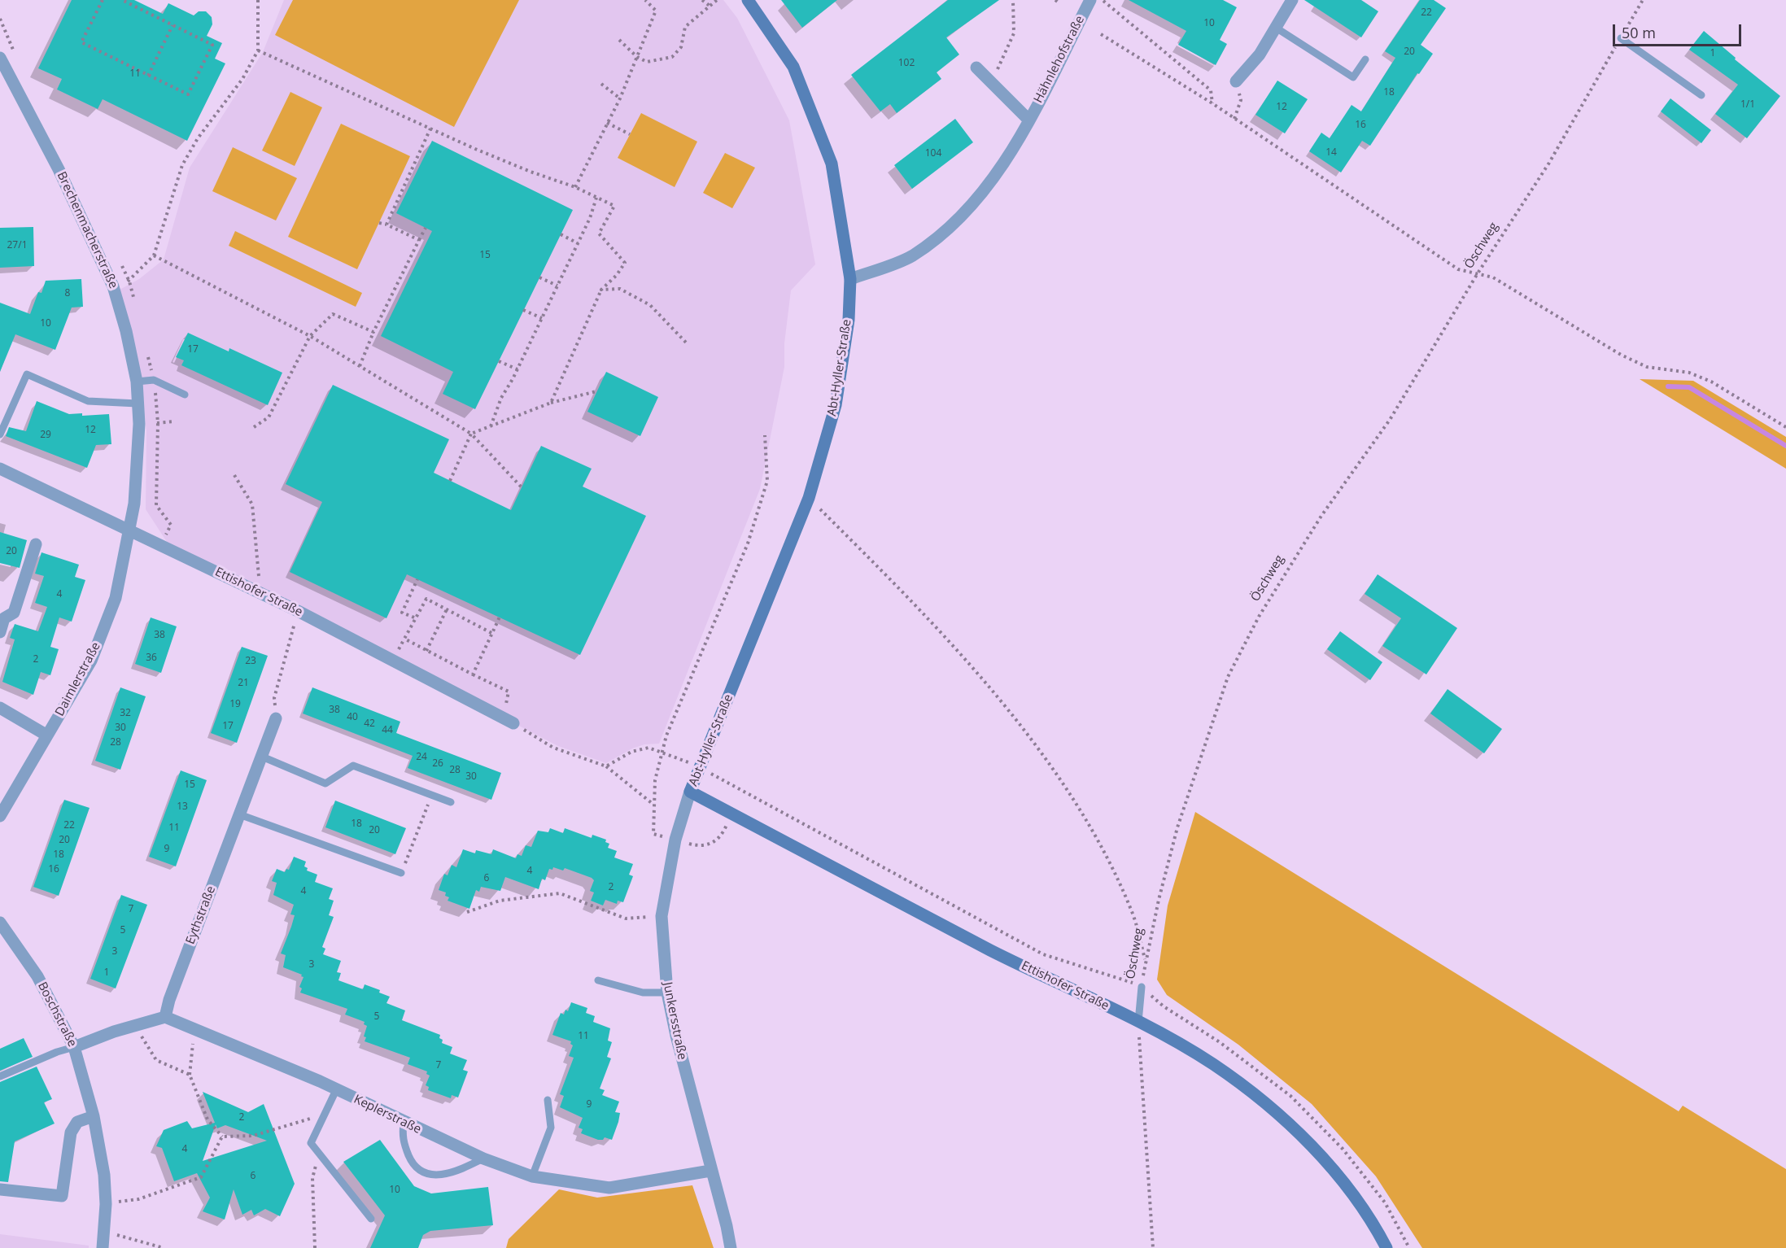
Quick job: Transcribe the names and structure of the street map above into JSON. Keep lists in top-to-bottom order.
{
  "streets": {
    "street": [
      "Hähnlehofstraße",
      "Brechenmacherstraße",
      "Abt-Hyller-Straße",
      "Ettishofer Straße",
      "Daimlerstraße",
      "Eythstraße",
      "Boschstraße",
      "Junkersstraße",
      "Keplerstraße"
    ],
    "lane": ["Öschweg"]
  },
  "crossings": [
    ["Hähnlehofstraße", "Abt-Hyller-Straße"],
    ["Brechenmacherstraße", "Ettishofer Straße"],
    ["Brechenmacherstraße", "Daimlerstraße"],
    ["Öschweg", "Ettishofer Straße"],
    ["Abt-Hyller-Straße", "Ettishofer Straße"],
    ["Abt-Hyller-Straße", "Junkersstraße"],
    ["Ettishofer Straße", "Daimlerstraße"],
    ["Ettishofer Straße", "Junkersstraße"],
    ["Eythstraße", "Keplerstraße"],
    ["Junkersstraße", "Keplerstraße"]
  ],
  "house_numbers": [
    "22",
    "10",
    "20",
    "1",
    "102",
    "11",
    "18",
    "1/1",
    "12",
    "16",
    "14",
    "104",
    "27/1",
    "15",
    "8",
    "10",
    "17",
    "12",
    "29",
    "20",
    "4",
    "38",
    "36",
    "2",
    "23",
    "21",
    "19",
    "38",
    "32",
    "40",
    "42",
    "17",
    "30",
    "44",
    "28",
    "24",
    "26",
    "28",
    "30",
    "15",
    "13",
    "18",
    "22",
    "11",
    "20",
    "20",
    "9",
    "18",
    "16",
    "4",
    "6",
    "2",
    "4",
    "7",
    "5",
    "3",
    "3",
    "1",
    "5",
    "11",
    "7",
    "9",
    "2",
    "4",
    "6",
    "10"
  ],
  "scale_bar": "50 m"
}
